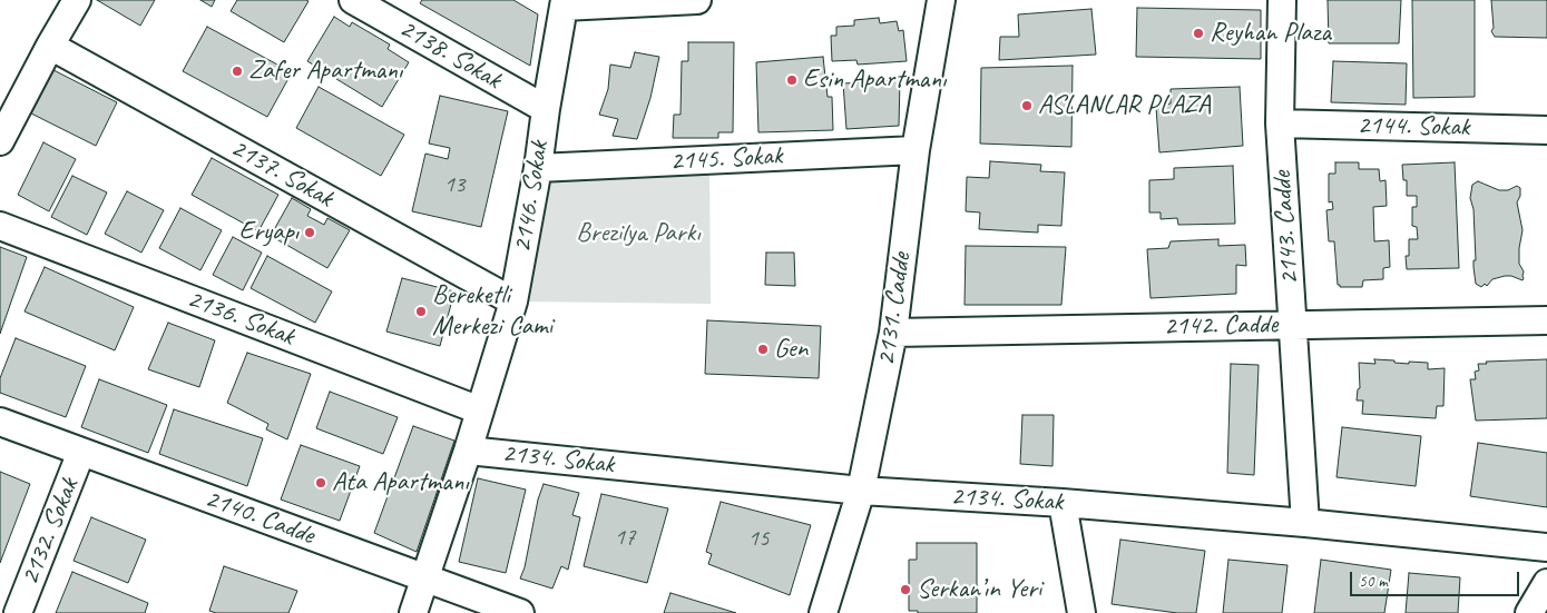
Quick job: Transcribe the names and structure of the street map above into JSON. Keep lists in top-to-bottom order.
{
  "streets": {
    "street": [
      "2138. Sokak",
      "2144. Sokak",
      "2145. Sokak",
      "2137. Sokak",
      "2146. Sokak",
      "2143. Cadde",
      "2131. Cadde",
      "2136. Sokak",
      "2142. Cadde",
      "2134. Sokak",
      "2140. Cadde",
      "2132. Sokak"
    ]
  },
  "crossings": [
    ["2138. Sokak", "2146. Sokak"],
    ["2144. Sokak", "2143. Cadde"],
    ["2145. Sokak", "2146. Sokak"],
    ["2145. Sokak", "2131. Cadde"],
    ["2137. Sokak", "2146. Sokak"],
    ["2146. Sokak", "2136. Sokak"],
    ["2146. Sokak", "2134. Sokak"],
    ["2146. Sokak", "2140. Cadde"],
    ["2143. Cadde", "2142. Cadde"],
    ["2143. Cadde", "2134. Sokak"],
    ["2131. Cadde", "2142. Cadde"],
    ["2131. Cadde", "2134. Sokak"],
    ["2140. Cadde", "2132. Sokak"]
  ],
  "parks": ["Brezilya Parkı"],
  "places": [
    "Reyhan Plaza",
    "Zafer Apartmanı",
    "Esin Apartmanı",
    "ASLANLAR PLAZA",
    "Eryapı",
    "Bereketli Merkezi Cami",
    "Gen",
    "Ata Apartmanı",
    "Serkan’ın Yeri"
  ],
  "house_numbers": ["13", "17", "15"],
  "scale_bar": "50 m"
}
